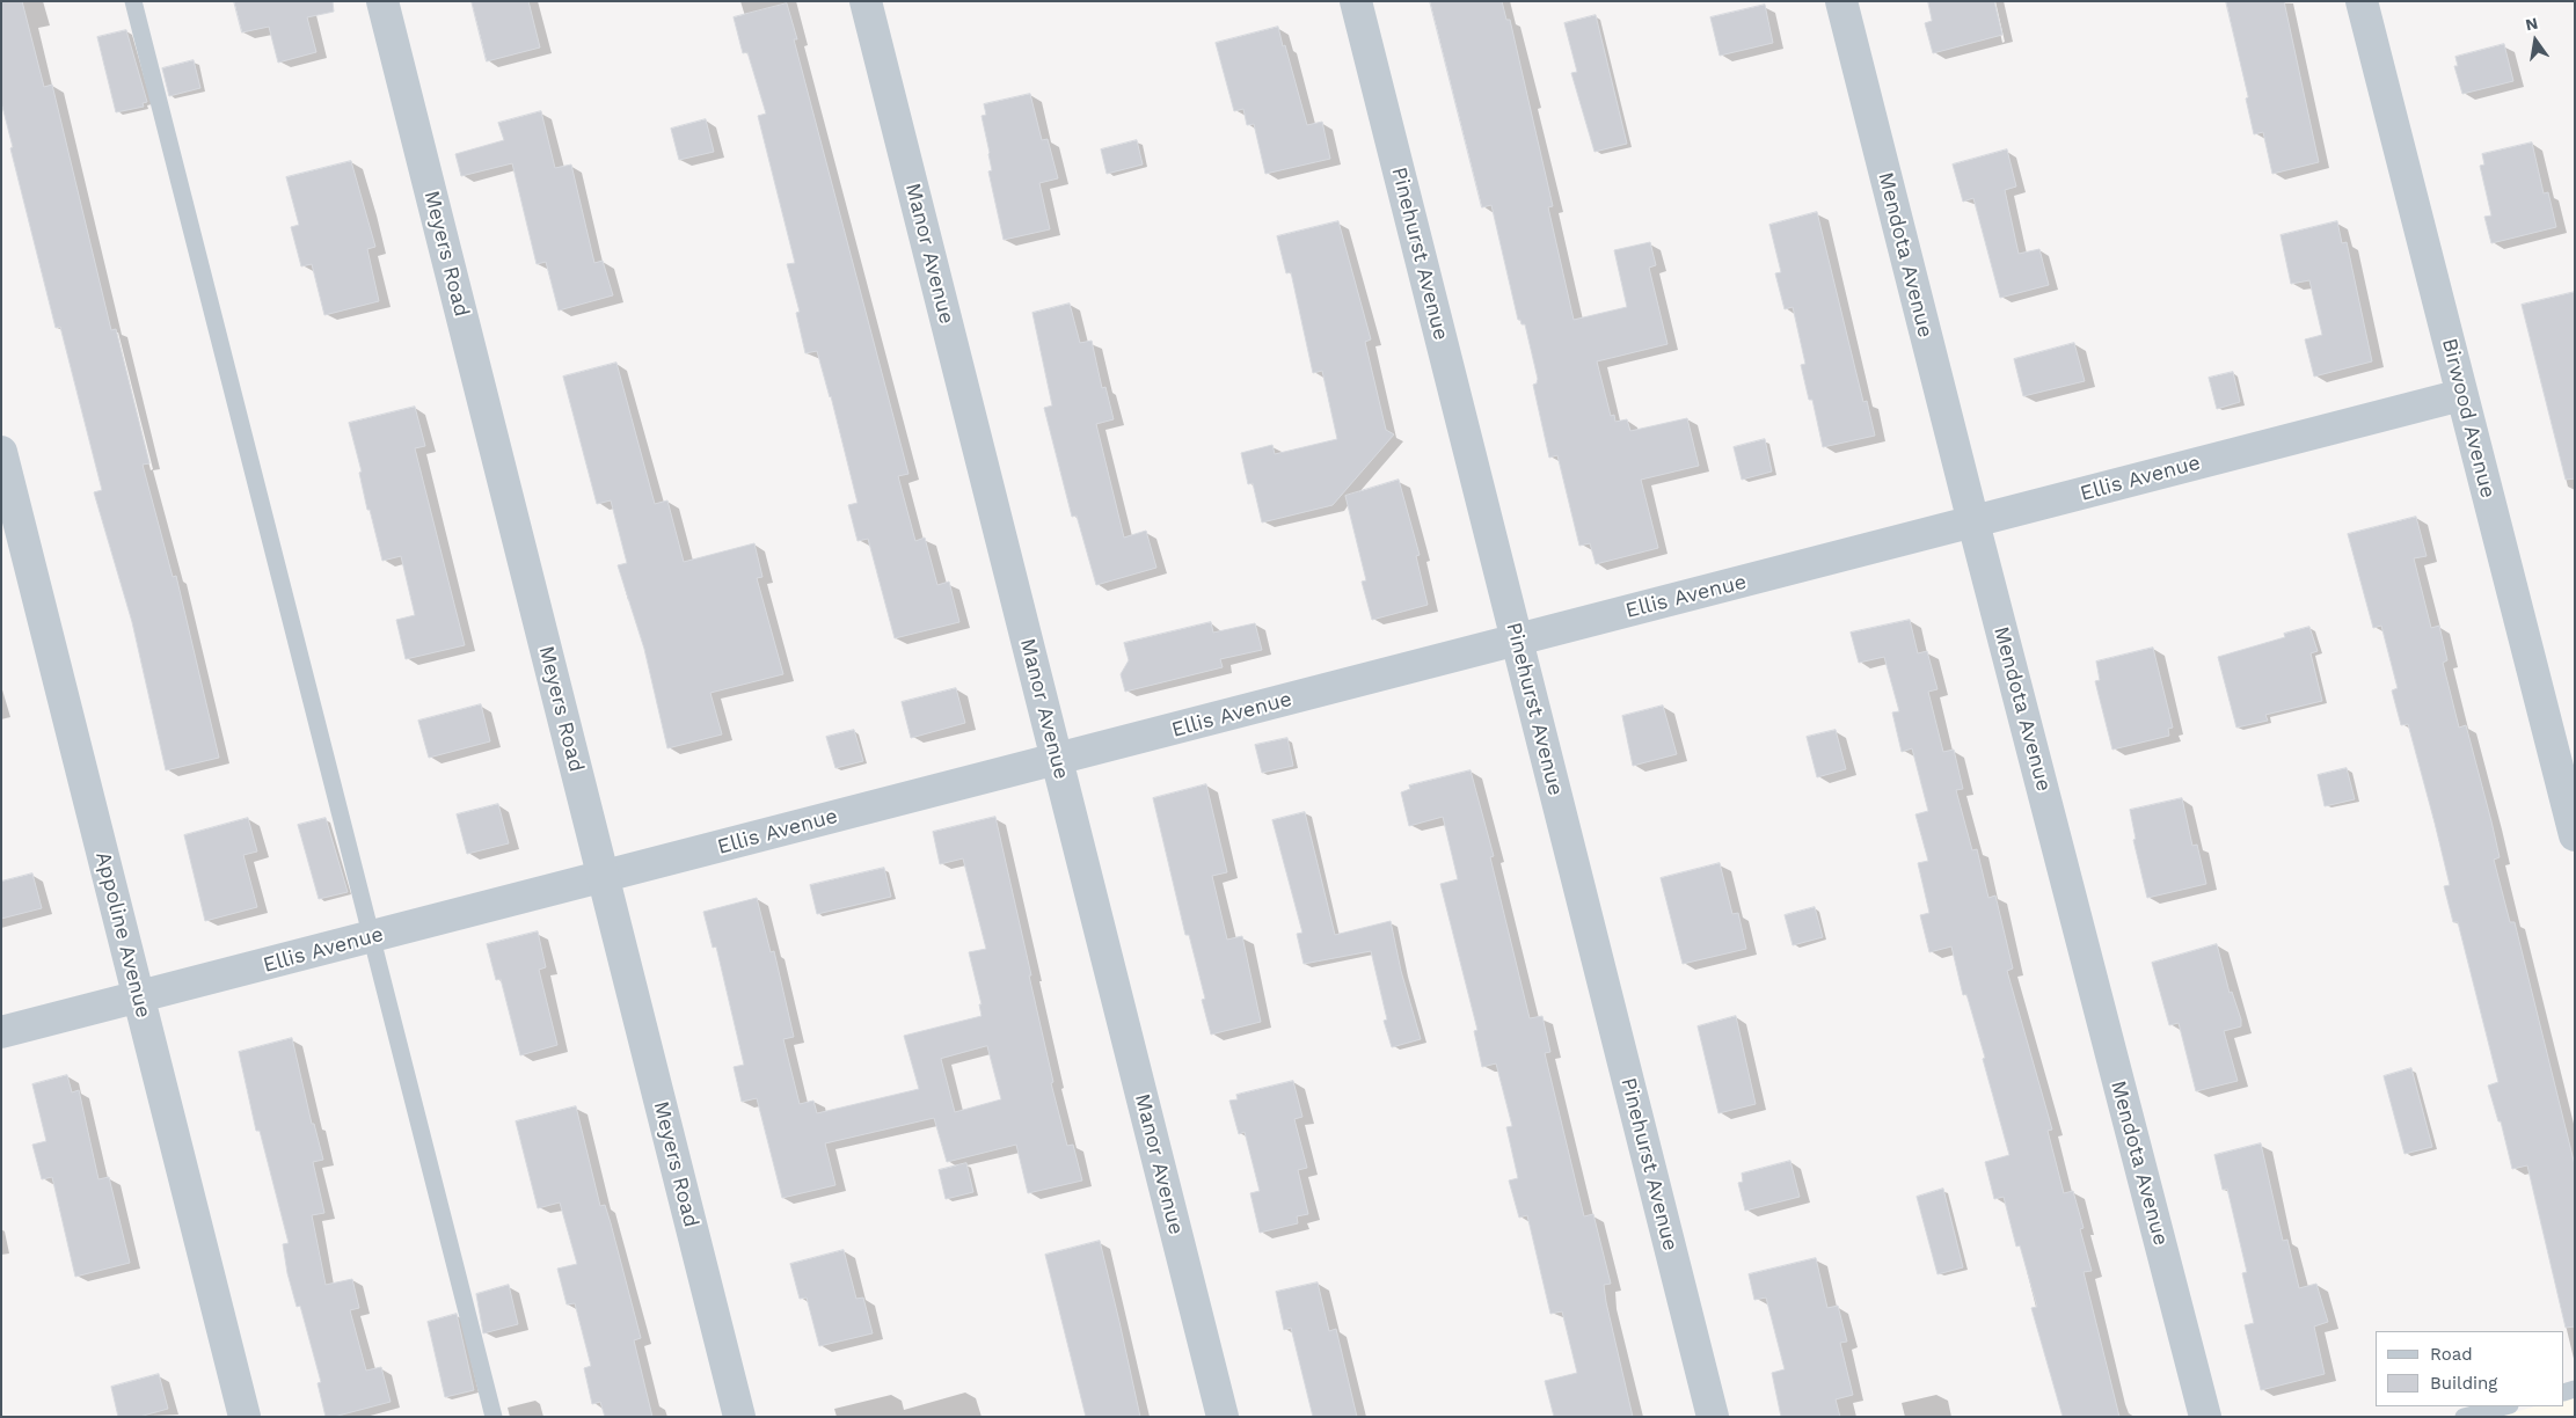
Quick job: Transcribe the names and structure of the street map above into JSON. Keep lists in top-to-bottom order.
{
  "streets": {
    "street": [
      "Meyers Road",
      "Manor Avenue",
      "Pinehurst Avenue",
      "Mendota Avenue",
      "Birwood Avenue",
      "Ellis Avenue",
      "Appoline Avenue"
    ]
  },
  "crossings": [
    ["Meyers Road", "Ellis Avenue"],
    ["Manor Avenue", "Ellis Avenue"],
    ["Pinehurst Avenue", "Ellis Avenue"],
    ["Mendota Avenue", "Ellis Avenue"],
    ["Birwood Avenue", "Ellis Avenue"],
    ["Ellis Avenue", "Appoline Avenue"]
  ],
  "legend": ["Road", "Building"],
  "north": "top"
}
